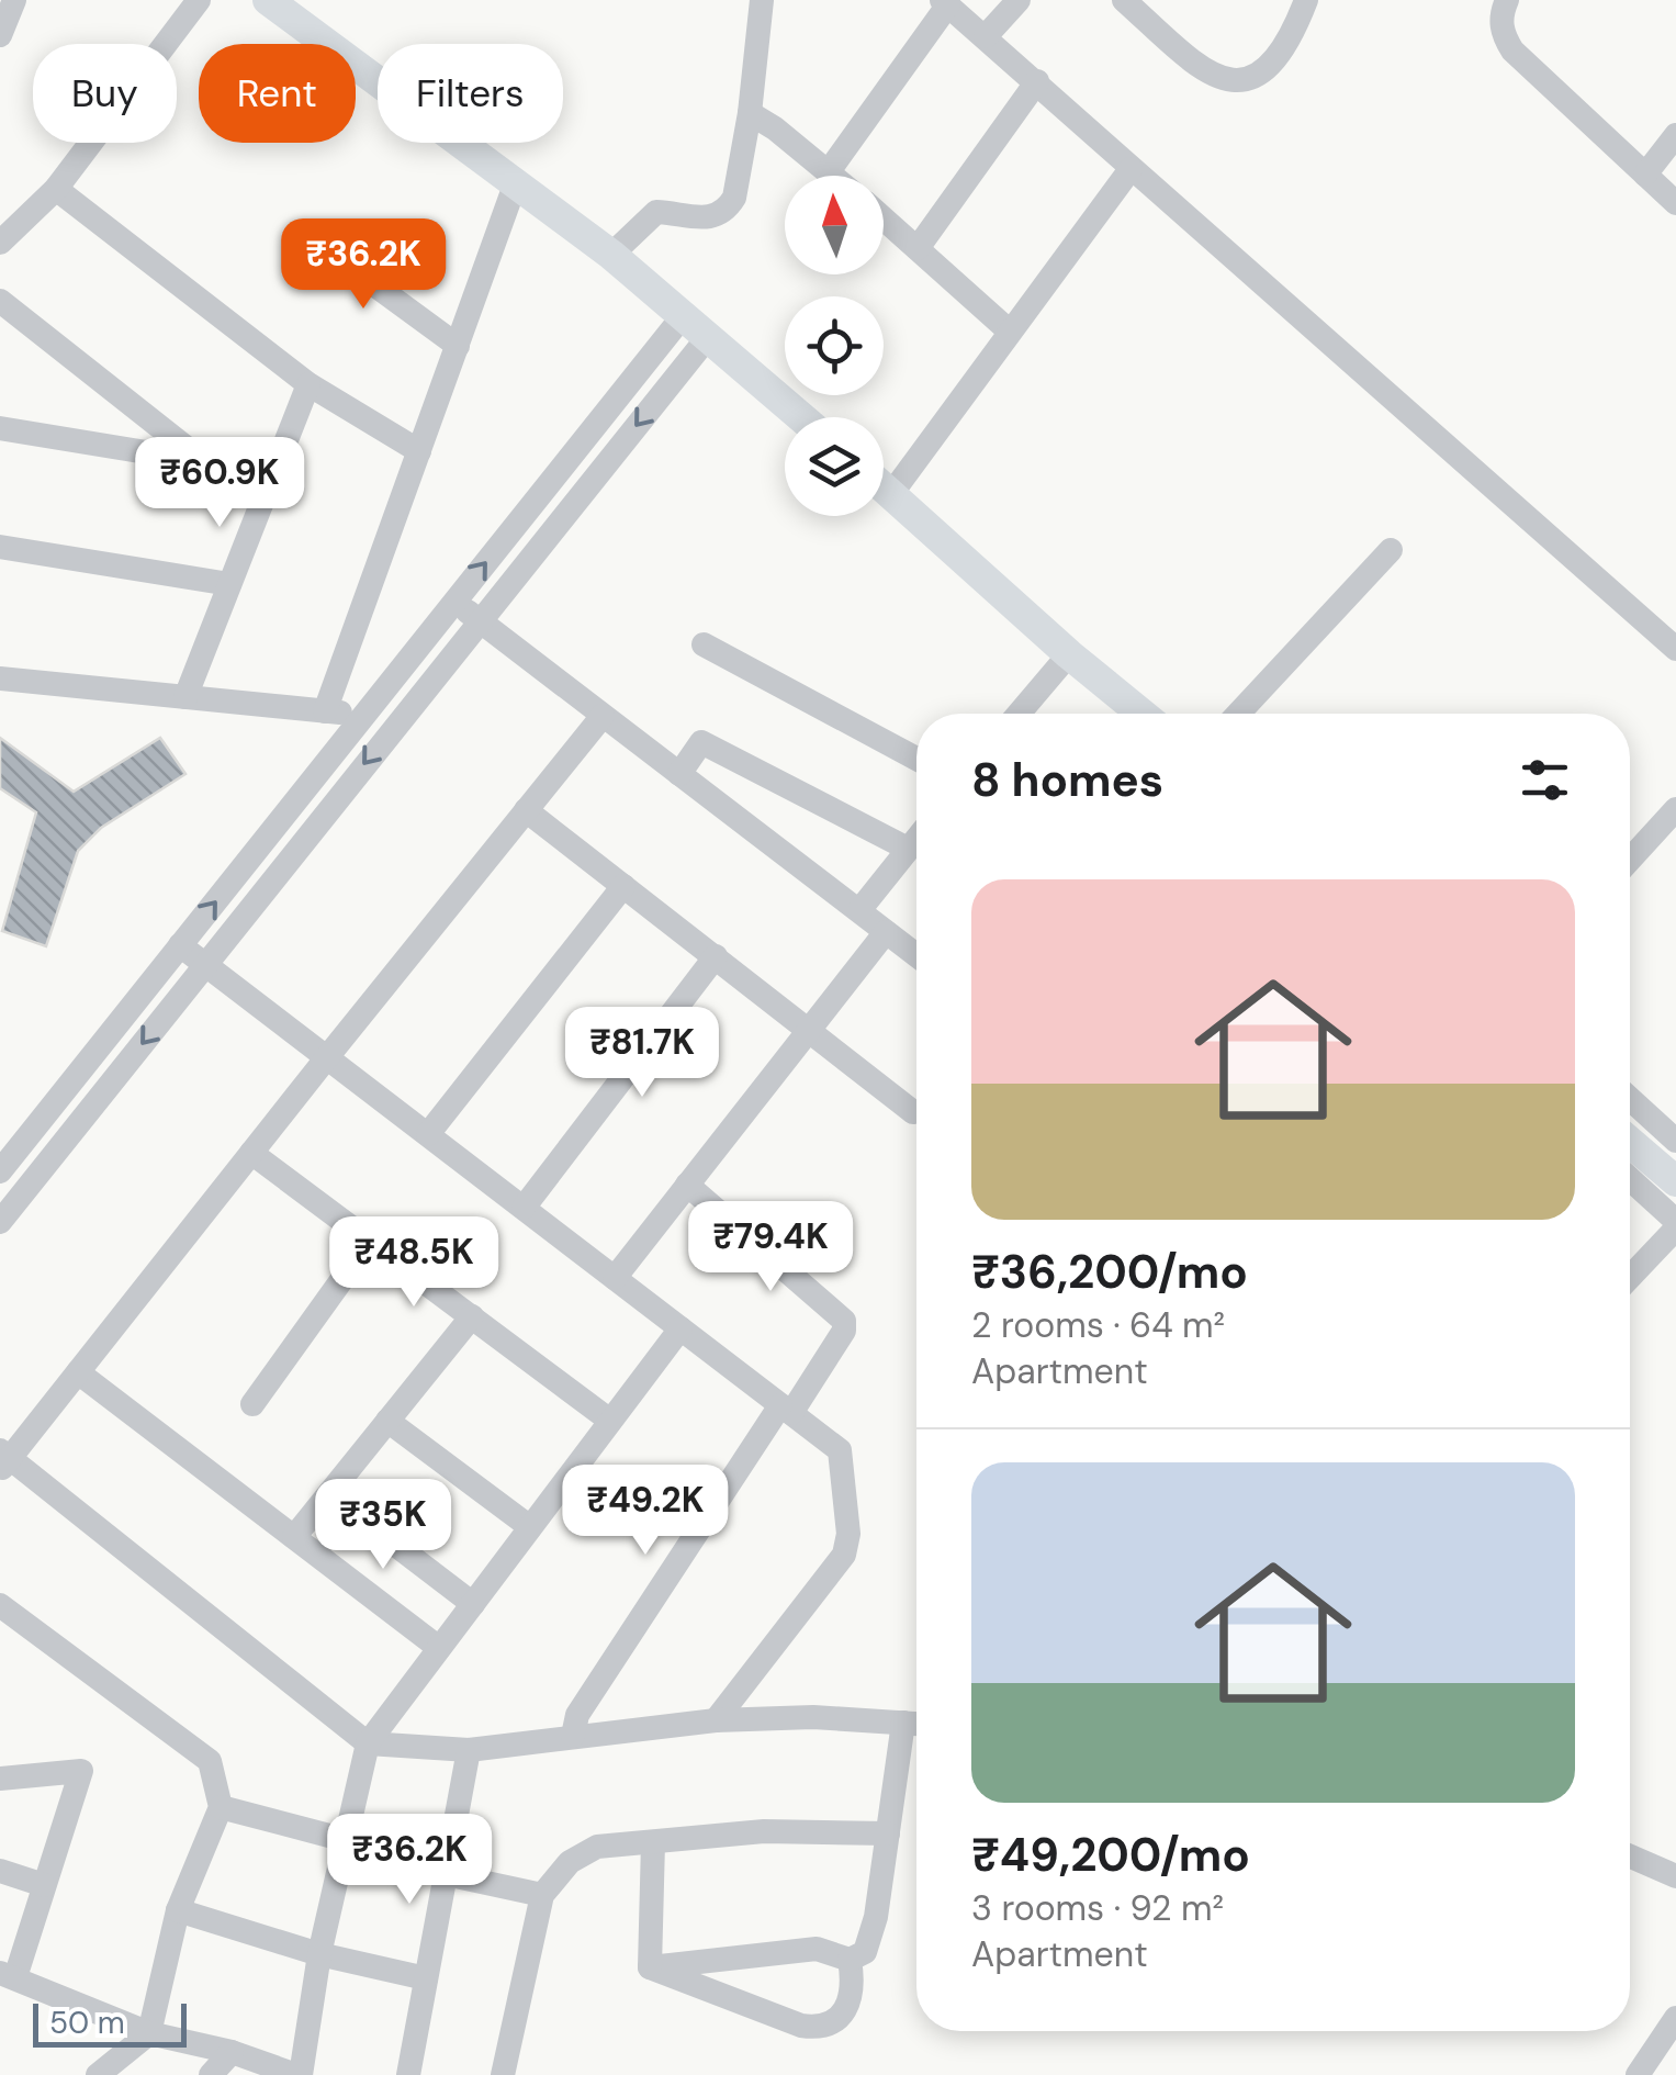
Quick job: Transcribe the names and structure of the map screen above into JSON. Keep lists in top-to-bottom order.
{
  "scale_bar": "50 m",
  "north": "top",
  "page": {
    "chip": ["Buy", "Rent", "Filters"],
    "price": [
      "₹36.2K",
      "₹60.9K",
      "₹81.7K",
      "₹79.4K",
      "₹48.5K",
      "₹49.2K",
      "₹35K",
      "₹36.2K"
    ],
    "heading": "8 homes",
    "list": [
      {
        "name": "₹36,200/mo",
        "note": "2 rooms · 64 m² · Apartment"
      },
      {
        "name": "₹49,200/mo",
        "note": "3 rooms · 92 m² · Apartment"
      }
    ],
    "scale": "50 m"
  }
}
